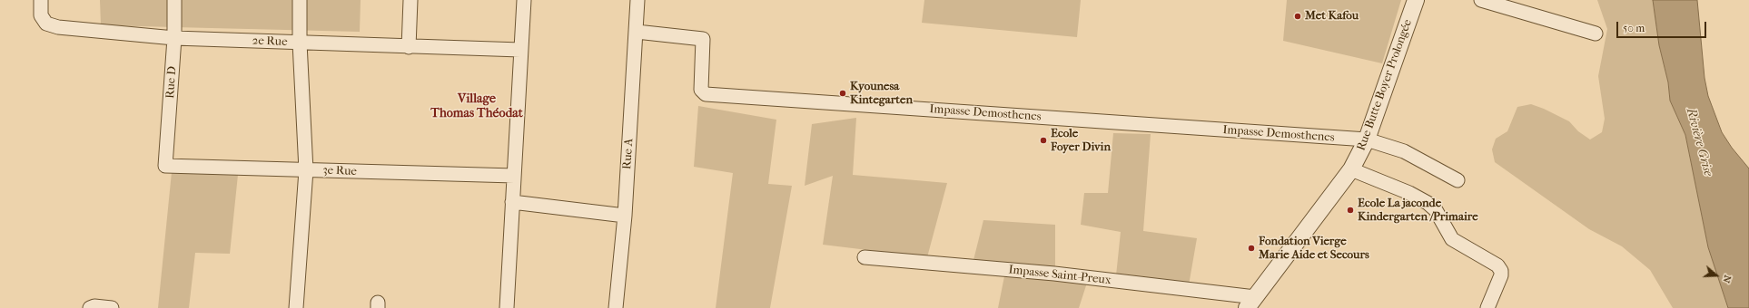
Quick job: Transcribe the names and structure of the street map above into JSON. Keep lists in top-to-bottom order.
{
  "streets": {
    "street": [
      "2e Rue",
      "Rue D",
      "Rue Butte Boyer Prolongée",
      "Impasse Demosthenes",
      "Rue A",
      "3e Rue",
      "Impasse Saint-Preux"
    ]
  },
  "crossings": [
    ["2e Rue", "Rue D"],
    ["Rue D", "3e Rue"],
    ["Rue Butte Boyer Prolongée", "Impasse Demosthenes"],
    ["Rue Butte Boyer Prolongée", "Impasse Saint-Preux"],
    ["Impasse Demosthenes", "Rue A"]
  ],
  "districts": ["Village Thomas Théodat"],
  "water": ["Rivière Grise"],
  "places": [
    "Met Kafou",
    "Kyounesa Kintegarten",
    "Ecole Foyer Divin",
    "Ecole La jaconde Kindergarten /Primaire",
    "Fondation Vierge Marie Aide et Secours"
  ],
  "scale_bar": "50 m",
  "north": "right"
}
